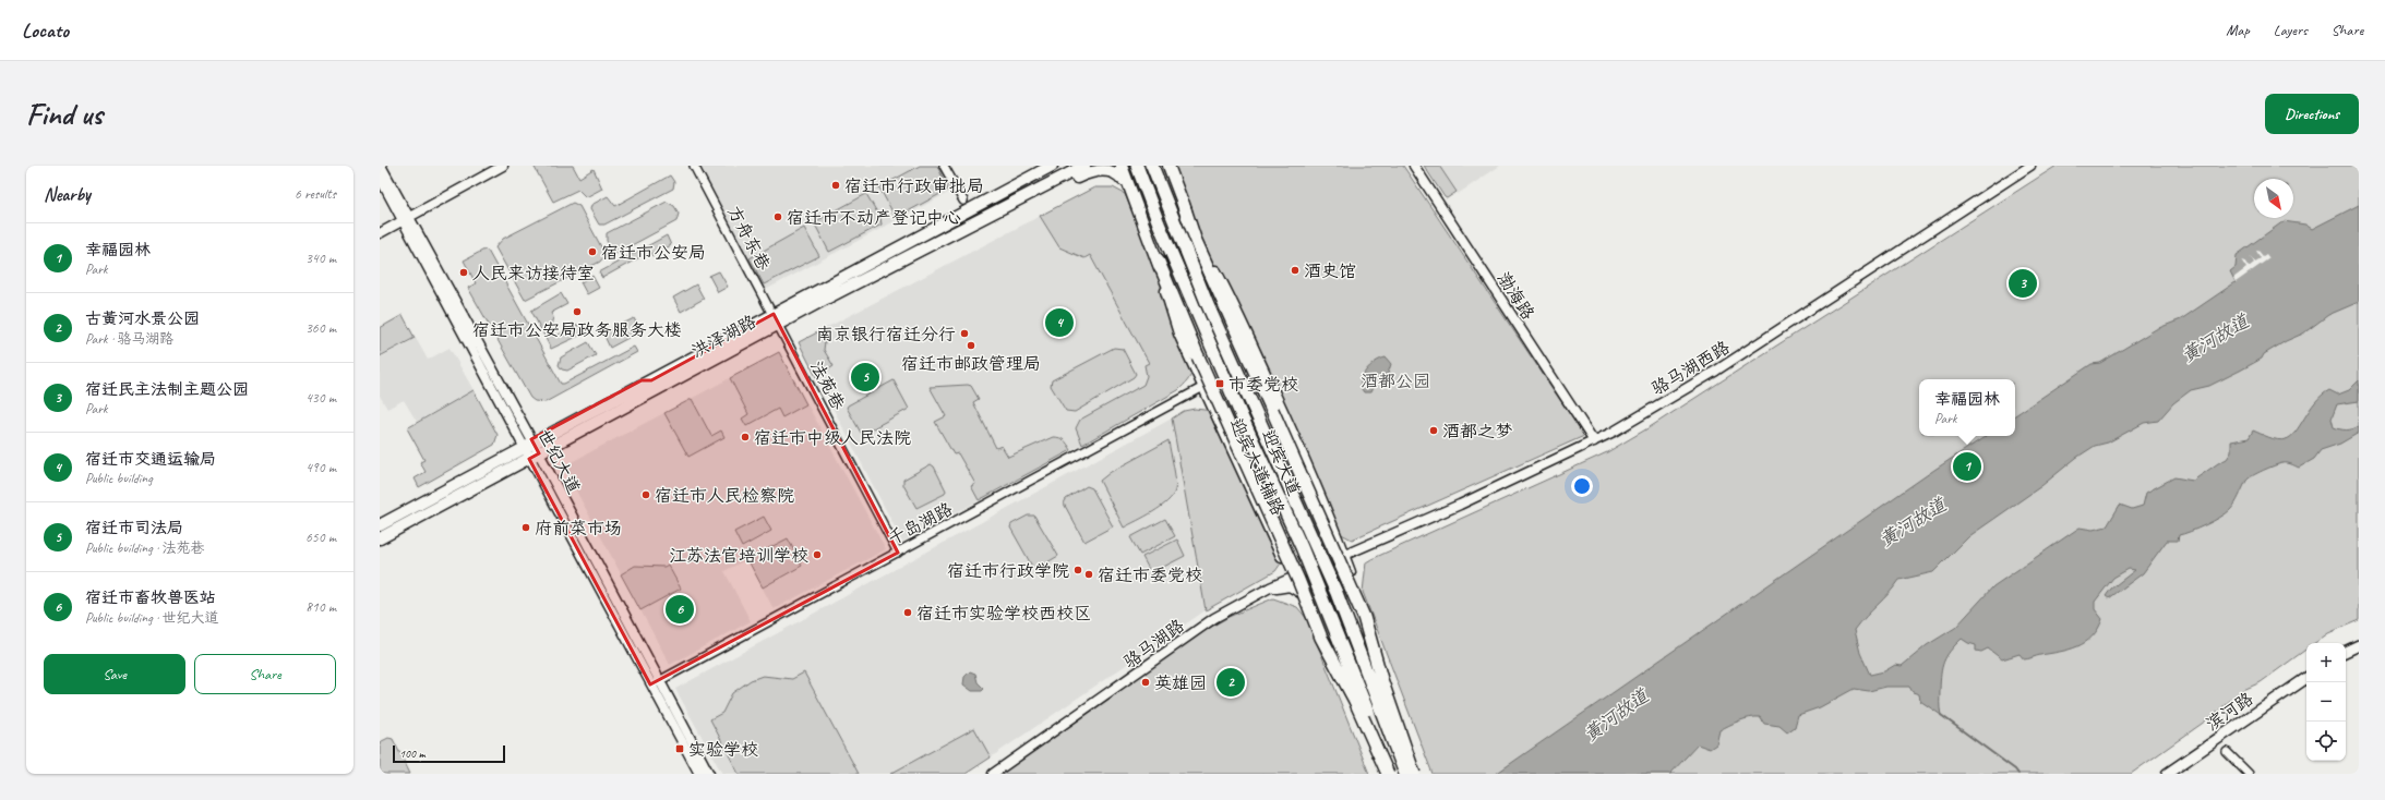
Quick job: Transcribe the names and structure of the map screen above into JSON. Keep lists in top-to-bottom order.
{
  "streets": {
    "highway": ["迎宾大道"],
    "main road": ["洪泽湖路", "迎宾大道辅路", "滨河路"],
    "street": [
      "方舟东巷",
      "渤海路",
      "骆马湖西路",
      "法苑巷",
      "世纪大道",
      "千岛湖路",
      "骆马湖路"
    ]
  },
  "crossings": [
    ["方舟东巷", "洪泽湖路"],
    ["方舟东巷", "法苑巷"],
    ["渤海路", "骆马湖西路"],
    ["洪泽湖路", "法苑巷"],
    ["洪泽湖路", "世纪大道"],
    ["骆马湖西路", "骆马湖路"],
    ["法苑巷", "千岛湖路"],
    ["世纪大道", "千岛湖路"],
    ["迎宾大道辅路", "千岛湖路"],
    ["迎宾大道辅路", "骆马湖路"]
  ],
  "water": ["黄河故道"],
  "parks": ["酒都公园"],
  "places": {
    "other": [
      "宿迁市行政审批局",
      "宿迁市不动产登记中心",
      "宿迁市公安局",
      "酒史馆",
      "人民来访接待室",
      "宿迁市公安局政务服务大楼",
      "南京银行宿迁分行",
      "宿迁市邮政管理局",
      "酒都之梦",
      "宿迁市中级人民法院",
      "宿迁市人民检察院",
      "府前菜市场",
      "江苏法官培训学校",
      "宿迁市行政学院",
      "宿迁市委党校",
      "宿迁市实验学校西校区",
      "英雄园"
    ],
    "transit": ["市委党校", "实验学校"]
  },
  "scale_bar": "100 m",
  "north": "bottom right",
  "page": {
    "header": "Locato",
    "nav": ["Map", "Layers", "Share"],
    "buttons": [
      "Directions",
      ["Save", "Share"]
    ],
    "title": "Find us",
    "heading": ["Nearby", "6 results"],
    "list": [
      {
        "mark": "1",
        "name": "幸福园林",
        "note": "Park",
        "value": "340 m"
      },
      {
        "mark": "2",
        "name": "古黄河水景公园",
        "note": "Park · 骆马湖路",
        "value": "360 m"
      },
      {
        "mark": "3",
        "name": "宿迁民主法制主题公园",
        "note": "Park",
        "value": "430 m"
      },
      {
        "mark": "4",
        "name": "宿迁市交通运输局",
        "note": "Public building",
        "value": "490 m"
      },
      {
        "mark": "5",
        "name": "宿迁市司法局",
        "note": "Public building · 法苑巷",
        "value": "650 m"
      },
      {
        "mark": "6",
        "name": "宿迁市畜牧兽医站",
        "note": "Public building · 世纪大道",
        "value": "810 m"
      }
    ],
    "pins": [
      "3",
      "4",
      "5",
      "1",
      "6",
      "2"
    ],
    "popup": ["幸福园林", "Park"],
    "map_buttons": ["+", "−"],
    "scale": "100 m"
  }
}
